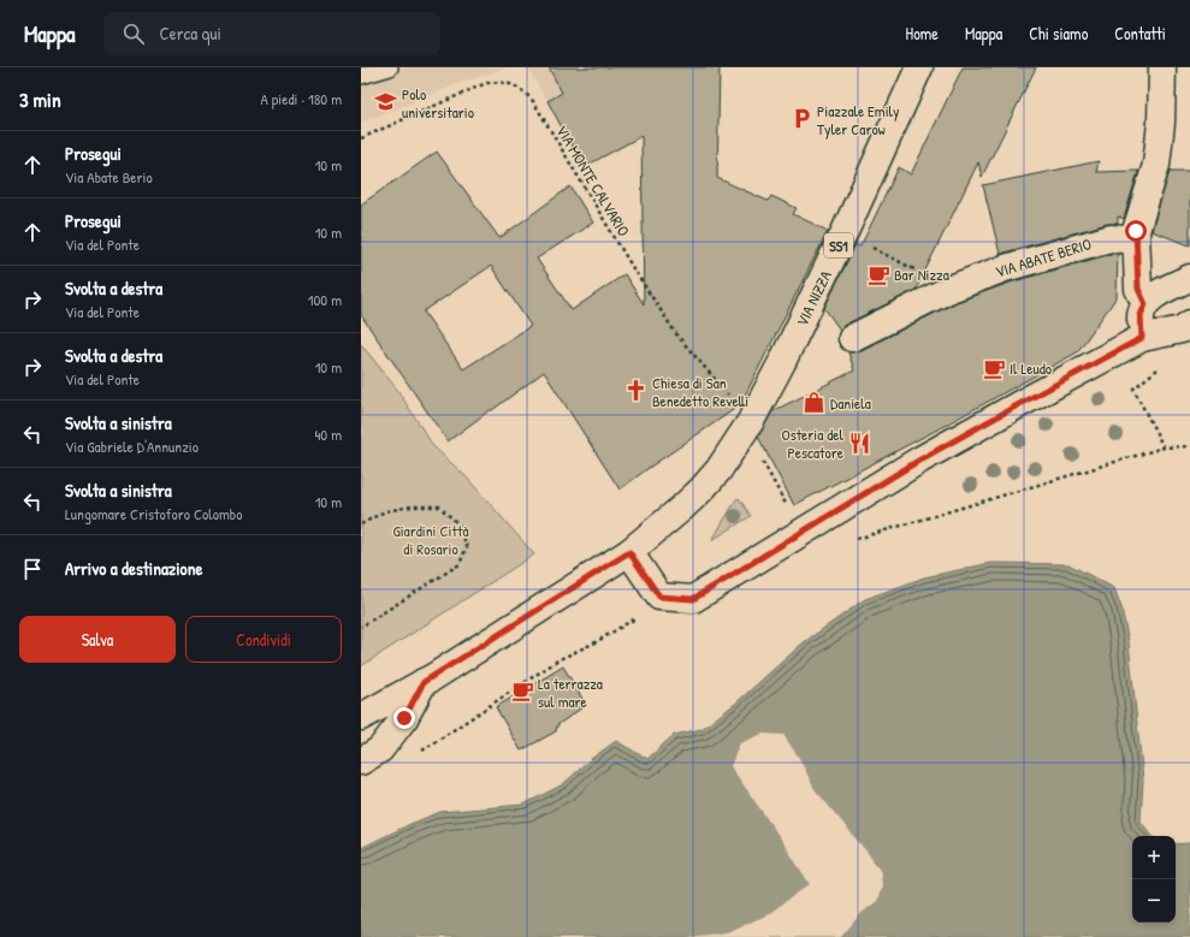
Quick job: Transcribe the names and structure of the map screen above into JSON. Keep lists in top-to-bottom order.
{
  "streets": {
    "street": ["SS1", "VIA ABATE BERIO", "VIA NIZZA"],
    "path": ["VIA MONTE CALVARIO"]
  },
  "crossings": [
    ["VIA MONTE CALVARIO", "SS1"],
    ["VIA MONTE CALVARIO", "VIA NIZZA"],
    ["SS1", "VIA NIZZA"]
  ],
  "parks": ["Giardini Città di Rosario"],
  "places": {
    "school or university": ["Polo universitario"],
    "parking": ["Piazzale Emily Tyler Carow"],
    "cafe": ["Bar Nizza", "Il Leudo", "La terrazza sul mare"],
    "church": ["Chiesa di San Benedetto Revelli"],
    "shop": ["Daniela"],
    "restaurant": ["Osteria del Pescatore"]
  },
  "page": {
    "header": "Mappa",
    "search": "Cerca qui",
    "nav": [
      "Home",
      "Mappa",
      "Chi siamo",
      "Contatti"
    ],
    "heading": ["3 min", "A piedi · 180 m"],
    "list": [
      ["Prosegui", "Via Abate Berio", "10 m"],
      ["Prosegui", "Via del Ponte", "10 m"],
      ["Svolta a destra", "Via del Ponte", "100 m"],
      ["Svolta a destra", "Via del Ponte", "10 m"],
      ["Svolta a sinistra", "Via Gabriele D'Annunzio", "40 m"],
      ["Svolta a sinistra", "Lungomare Cristoforo Colombo", "10 m"],
      "Arrivo a destinazione"
    ],
    "buttons": ["Salva", "Condividi"],
    "map_buttons": ["+", "−"]
  }
}
